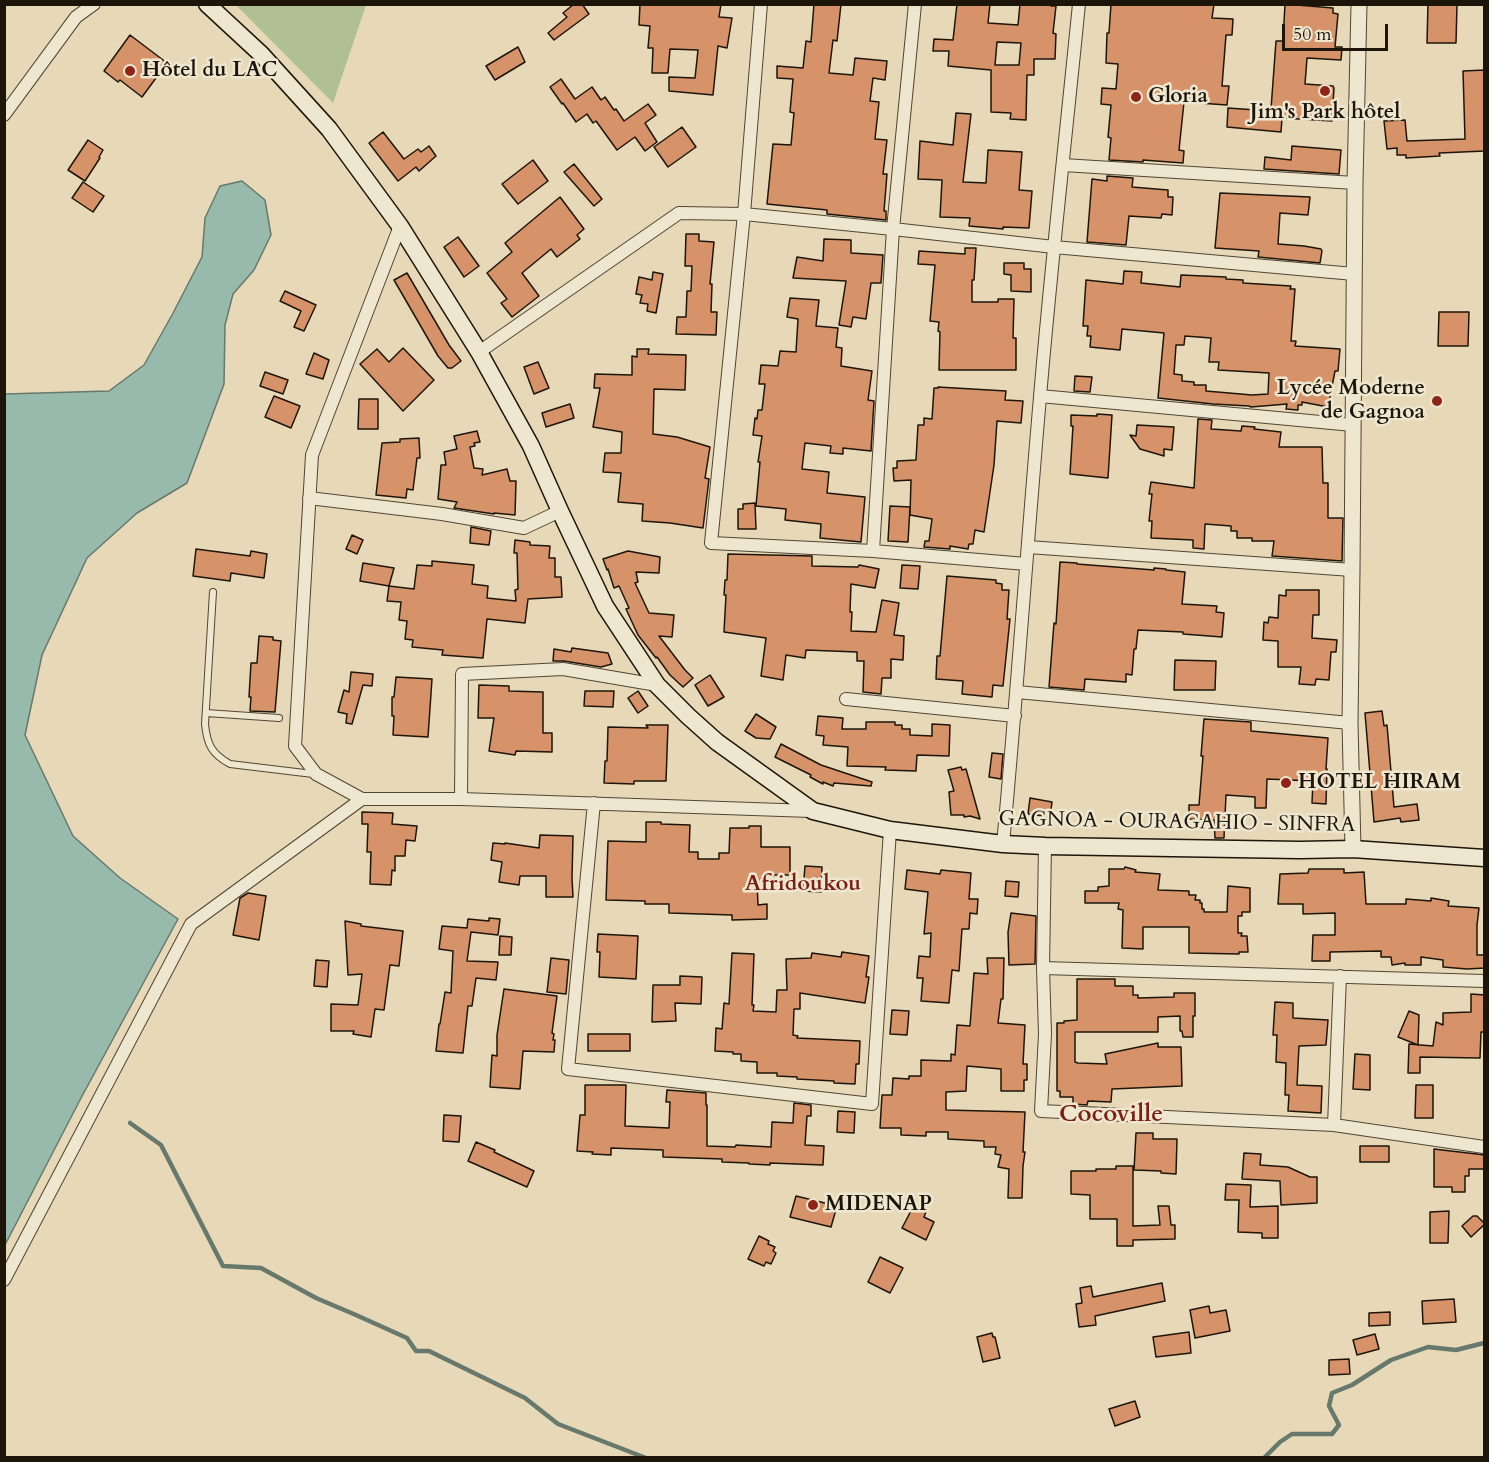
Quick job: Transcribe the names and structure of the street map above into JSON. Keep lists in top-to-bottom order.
{
  "streets": {
    "main road": ["GAGNOA - OURAGAHIO - SINFRA"]
  },
  "districts": ["Afridoukou", "Cocoville"],
  "places": [
    "Hôtel du LAC",
    "Jim's Park hôtel",
    "Gloria",
    "Lycée Moderne de Gagnoa",
    "HOTEL HIRAM",
    "MIDENAP"
  ],
  "scale_bar": "50 m"
}
